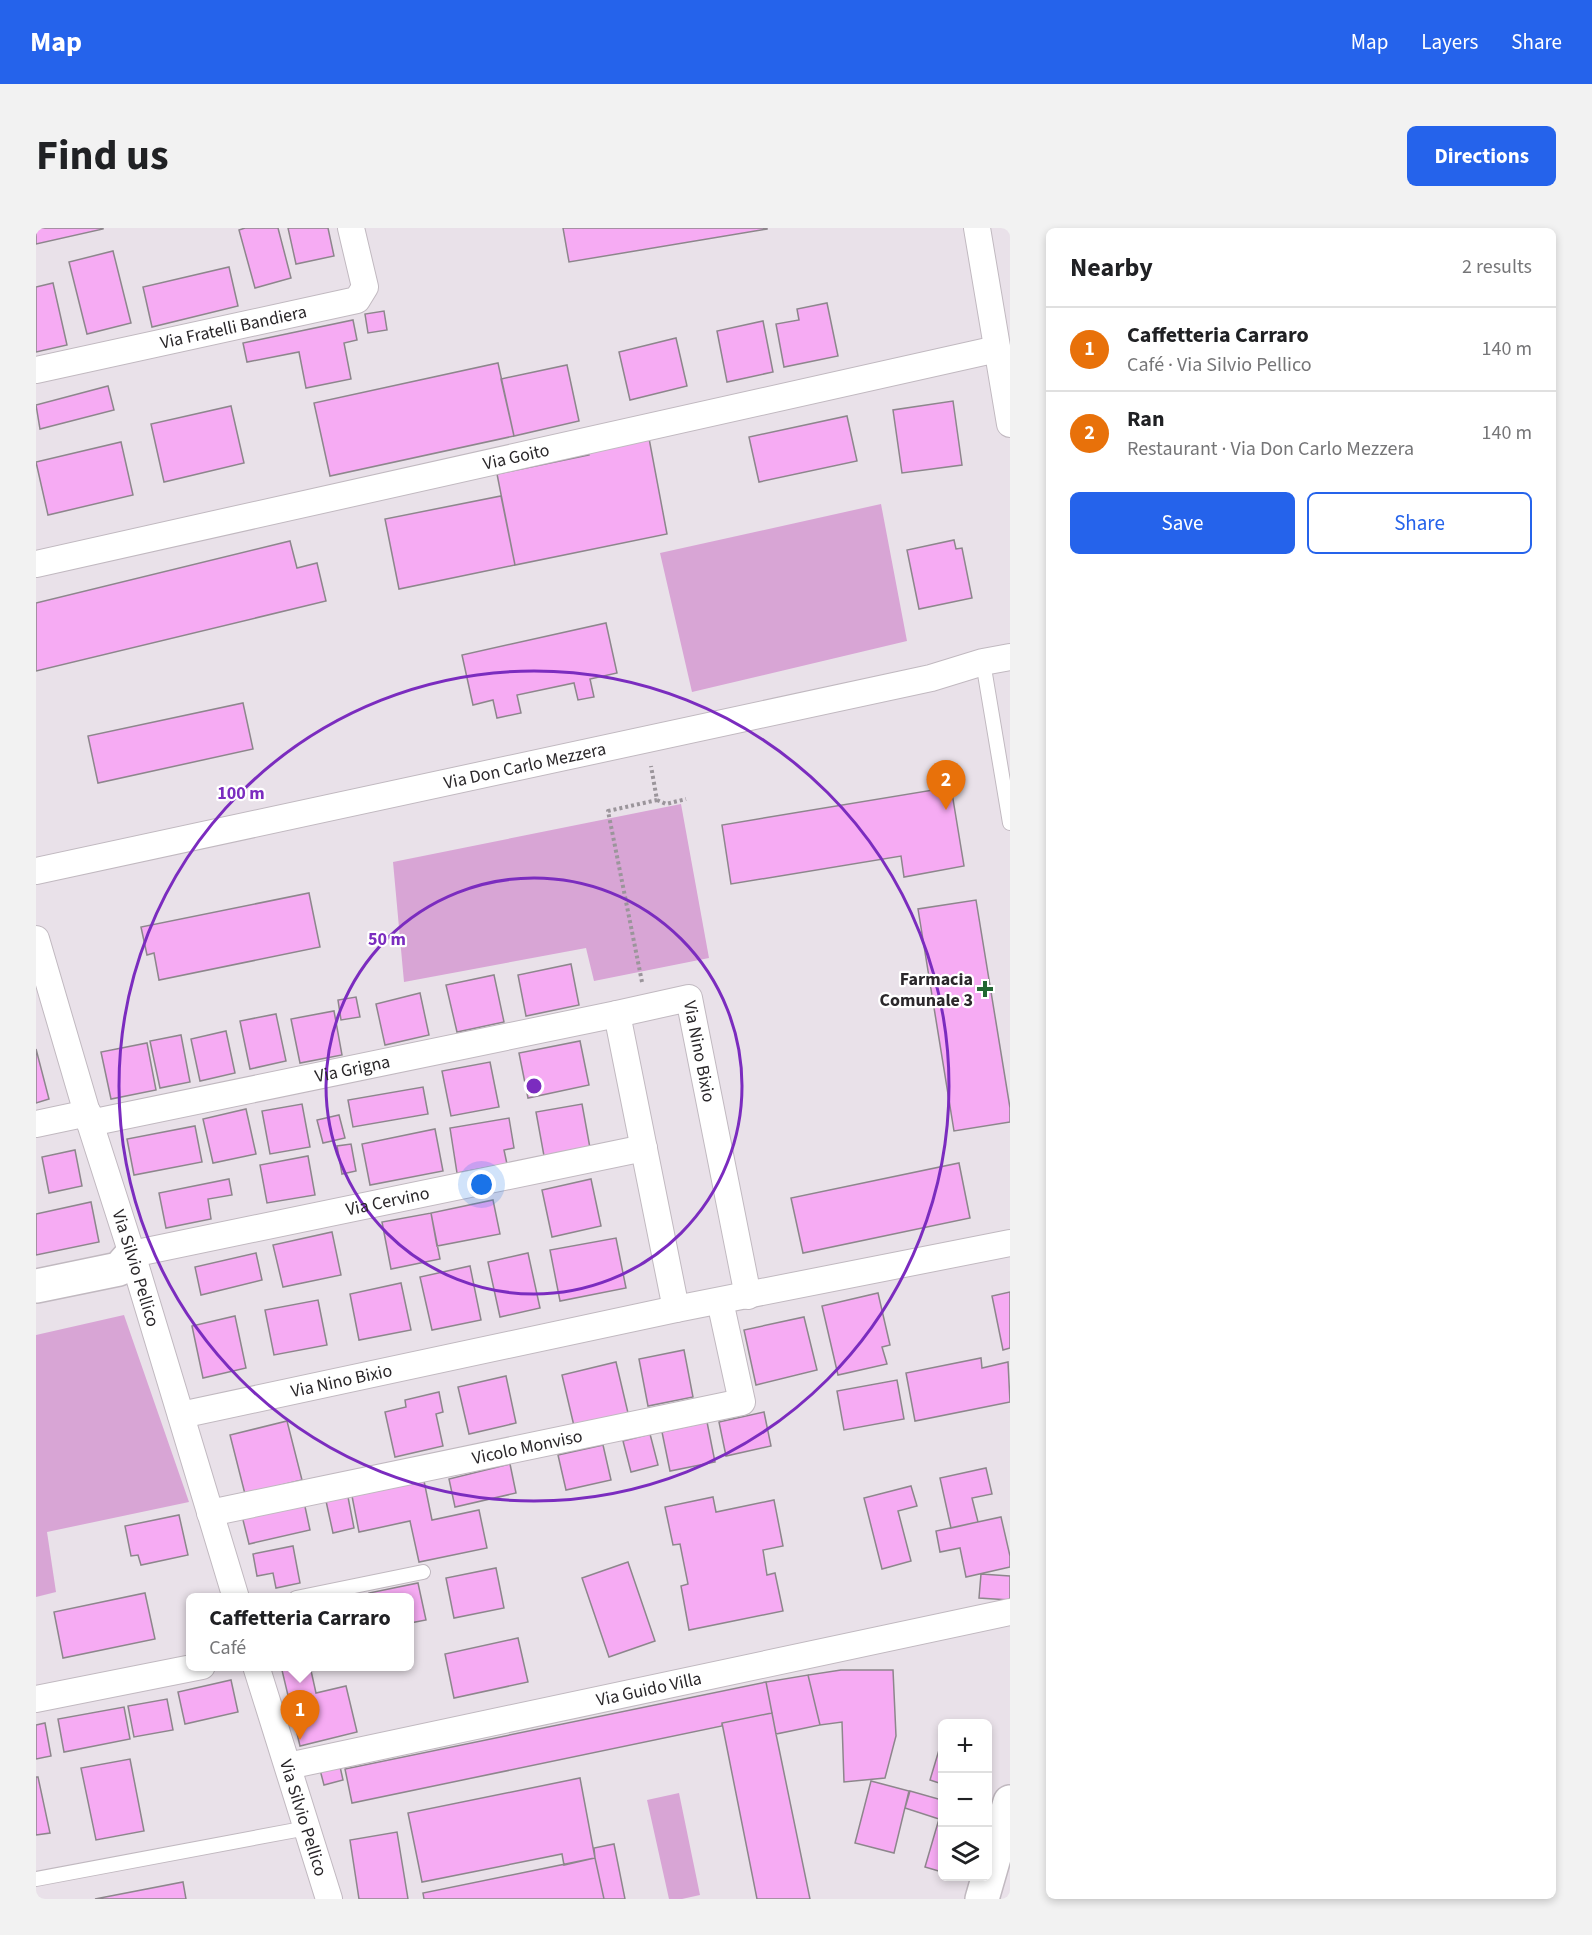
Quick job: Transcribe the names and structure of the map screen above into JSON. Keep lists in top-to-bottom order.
{
  "streets": {
    "street": [
      "Via Fratelli Bandiera",
      "Via Goito",
      "Via Don Carlo Mezzera",
      "Via Nino Bixio",
      "Via Grigna",
      "Via Cervino",
      "Via Silvio Pellico",
      "Vicolo Monviso",
      "Via Guido Villa"
    ]
  },
  "crossings": [
    ["Via Nino Bixio", "Via Grigna"],
    ["Via Nino Bixio", "Via Silvio Pellico"],
    ["Via Nino Bixio", "Vicolo Monviso"],
    ["Via Grigna", "Via Silvio Pellico"],
    ["Via Cervino", "Via Silvio Pellico"],
    ["Via Silvio Pellico", "Vicolo Monviso"],
    ["Via Silvio Pellico", "Via Guido Villa"]
  ],
  "places": {
    "health": ["Farmacia Comunale 3"]
  },
  "page": {
    "header": "Map",
    "nav": ["Map", "Layers", "Share"],
    "title": "Find us",
    "buttons": [
      "Directions",
      ["Save", "Share"]
    ],
    "heading": ["Nearby", "2 results"],
    "list": [
      {
        "mark": "1",
        "name": "Caffetteria Carraro",
        "note": "Café · Via Silvio Pellico",
        "value": "140 m"
      },
      {
        "mark": "2",
        "name": "Ran",
        "note": "Restaurant · Via Don Carlo Mezzera",
        "value": "140 m"
      }
    ],
    "pins": ["2", "1"],
    "popup": ["Caffetteria Carraro", "Café"],
    "map_buttons": ["+", "−"]
  },
  "rings": ["100 m", "50 m"]
}
